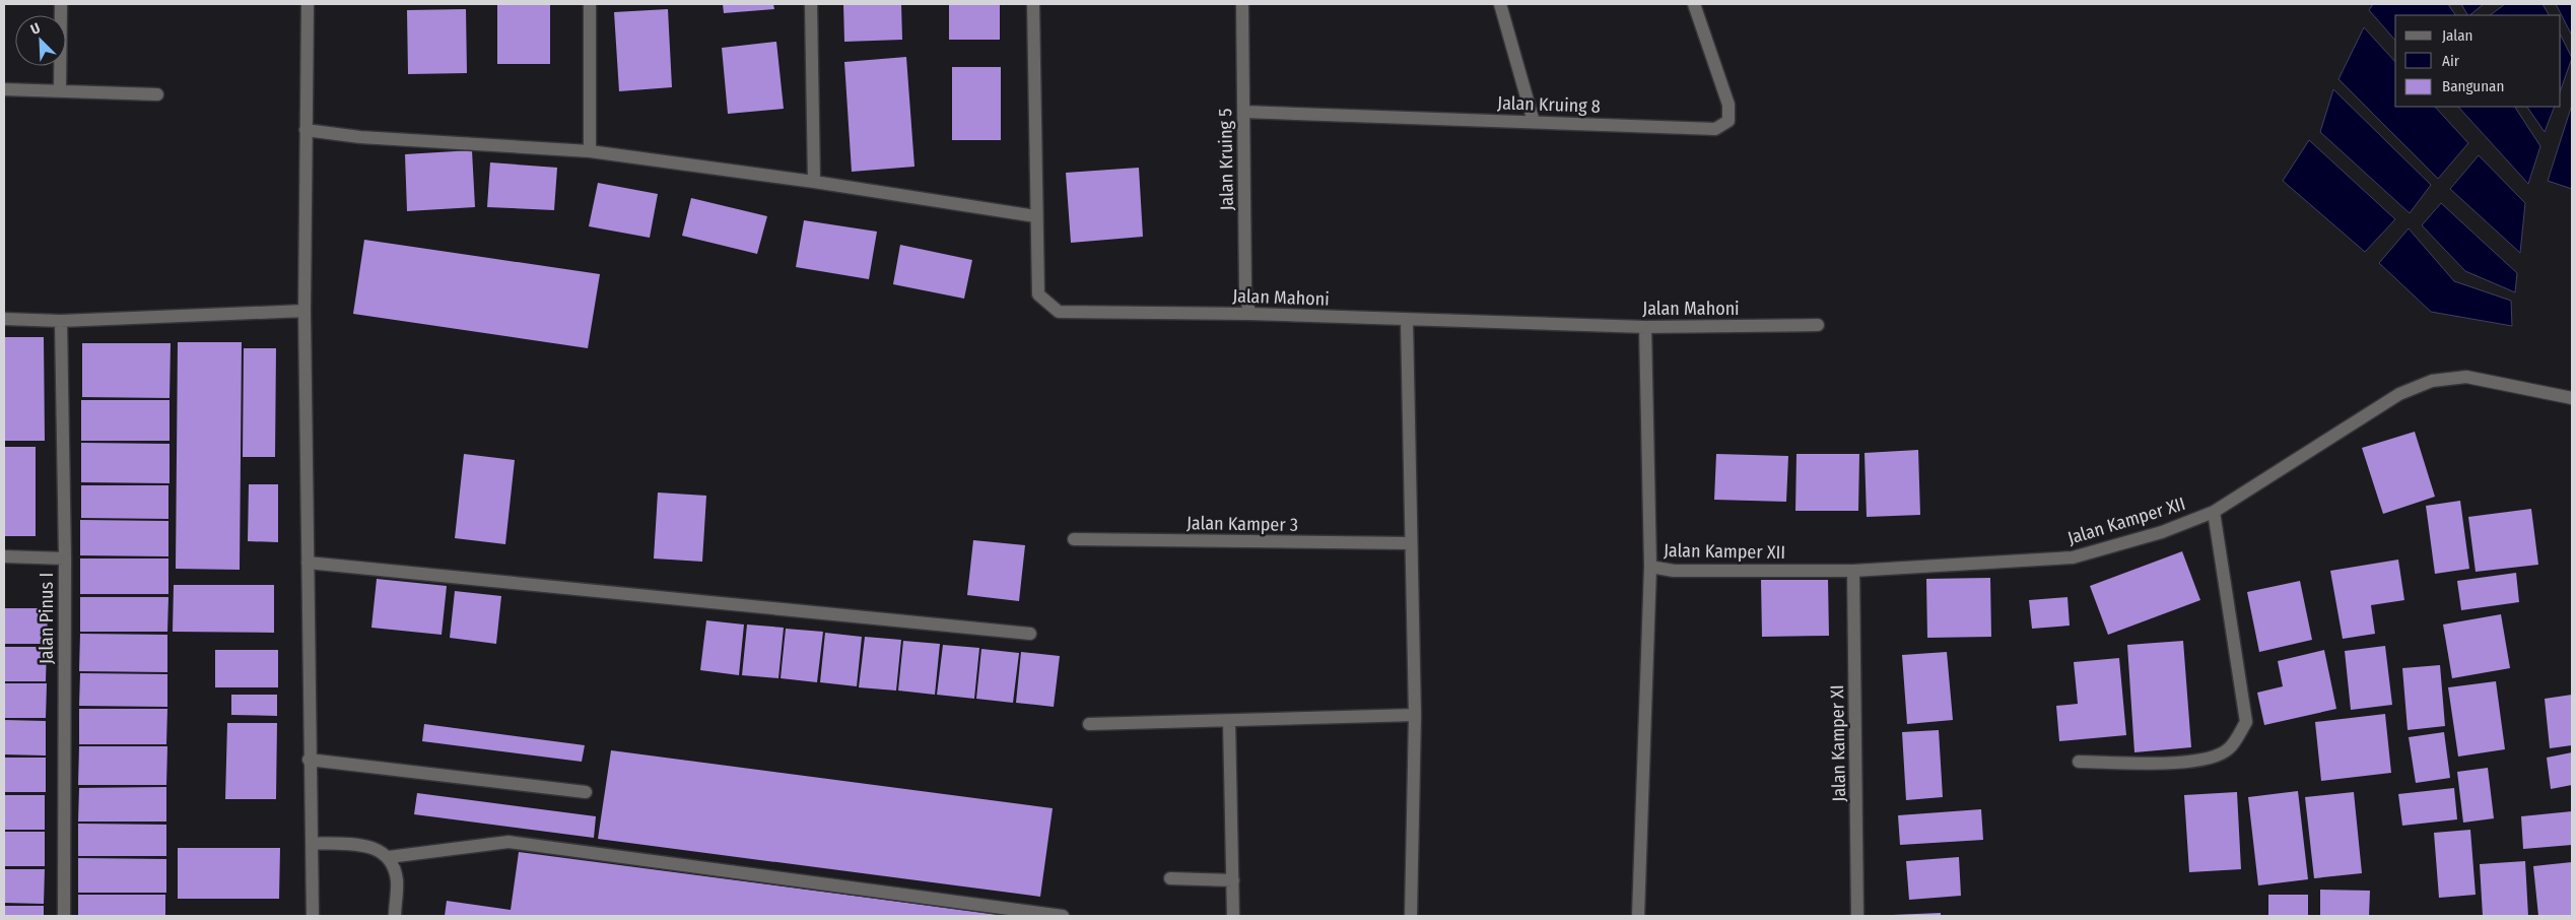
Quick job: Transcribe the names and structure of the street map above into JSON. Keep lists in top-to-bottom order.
{
  "streets": {
    "street": [
      "Jalan Kruing 8",
      "Jalan Kruing 5",
      "Jalan Mahoni",
      "Jalan Kamper XII",
      "Jalan Kamper 3",
      "Jalan Pinus I",
      "Jalan Kamper XI"
    ]
  },
  "crossings": [
    ["Jalan Kruing 8", "Jalan Kruing 5"],
    ["Jalan Kruing 5", "Jalan Mahoni"],
    ["Jalan Kamper XII", "Jalan Kamper XI"]
  ],
  "legend": ["Jalan", "Air", "Bangunan"],
  "north": "top left"
}
